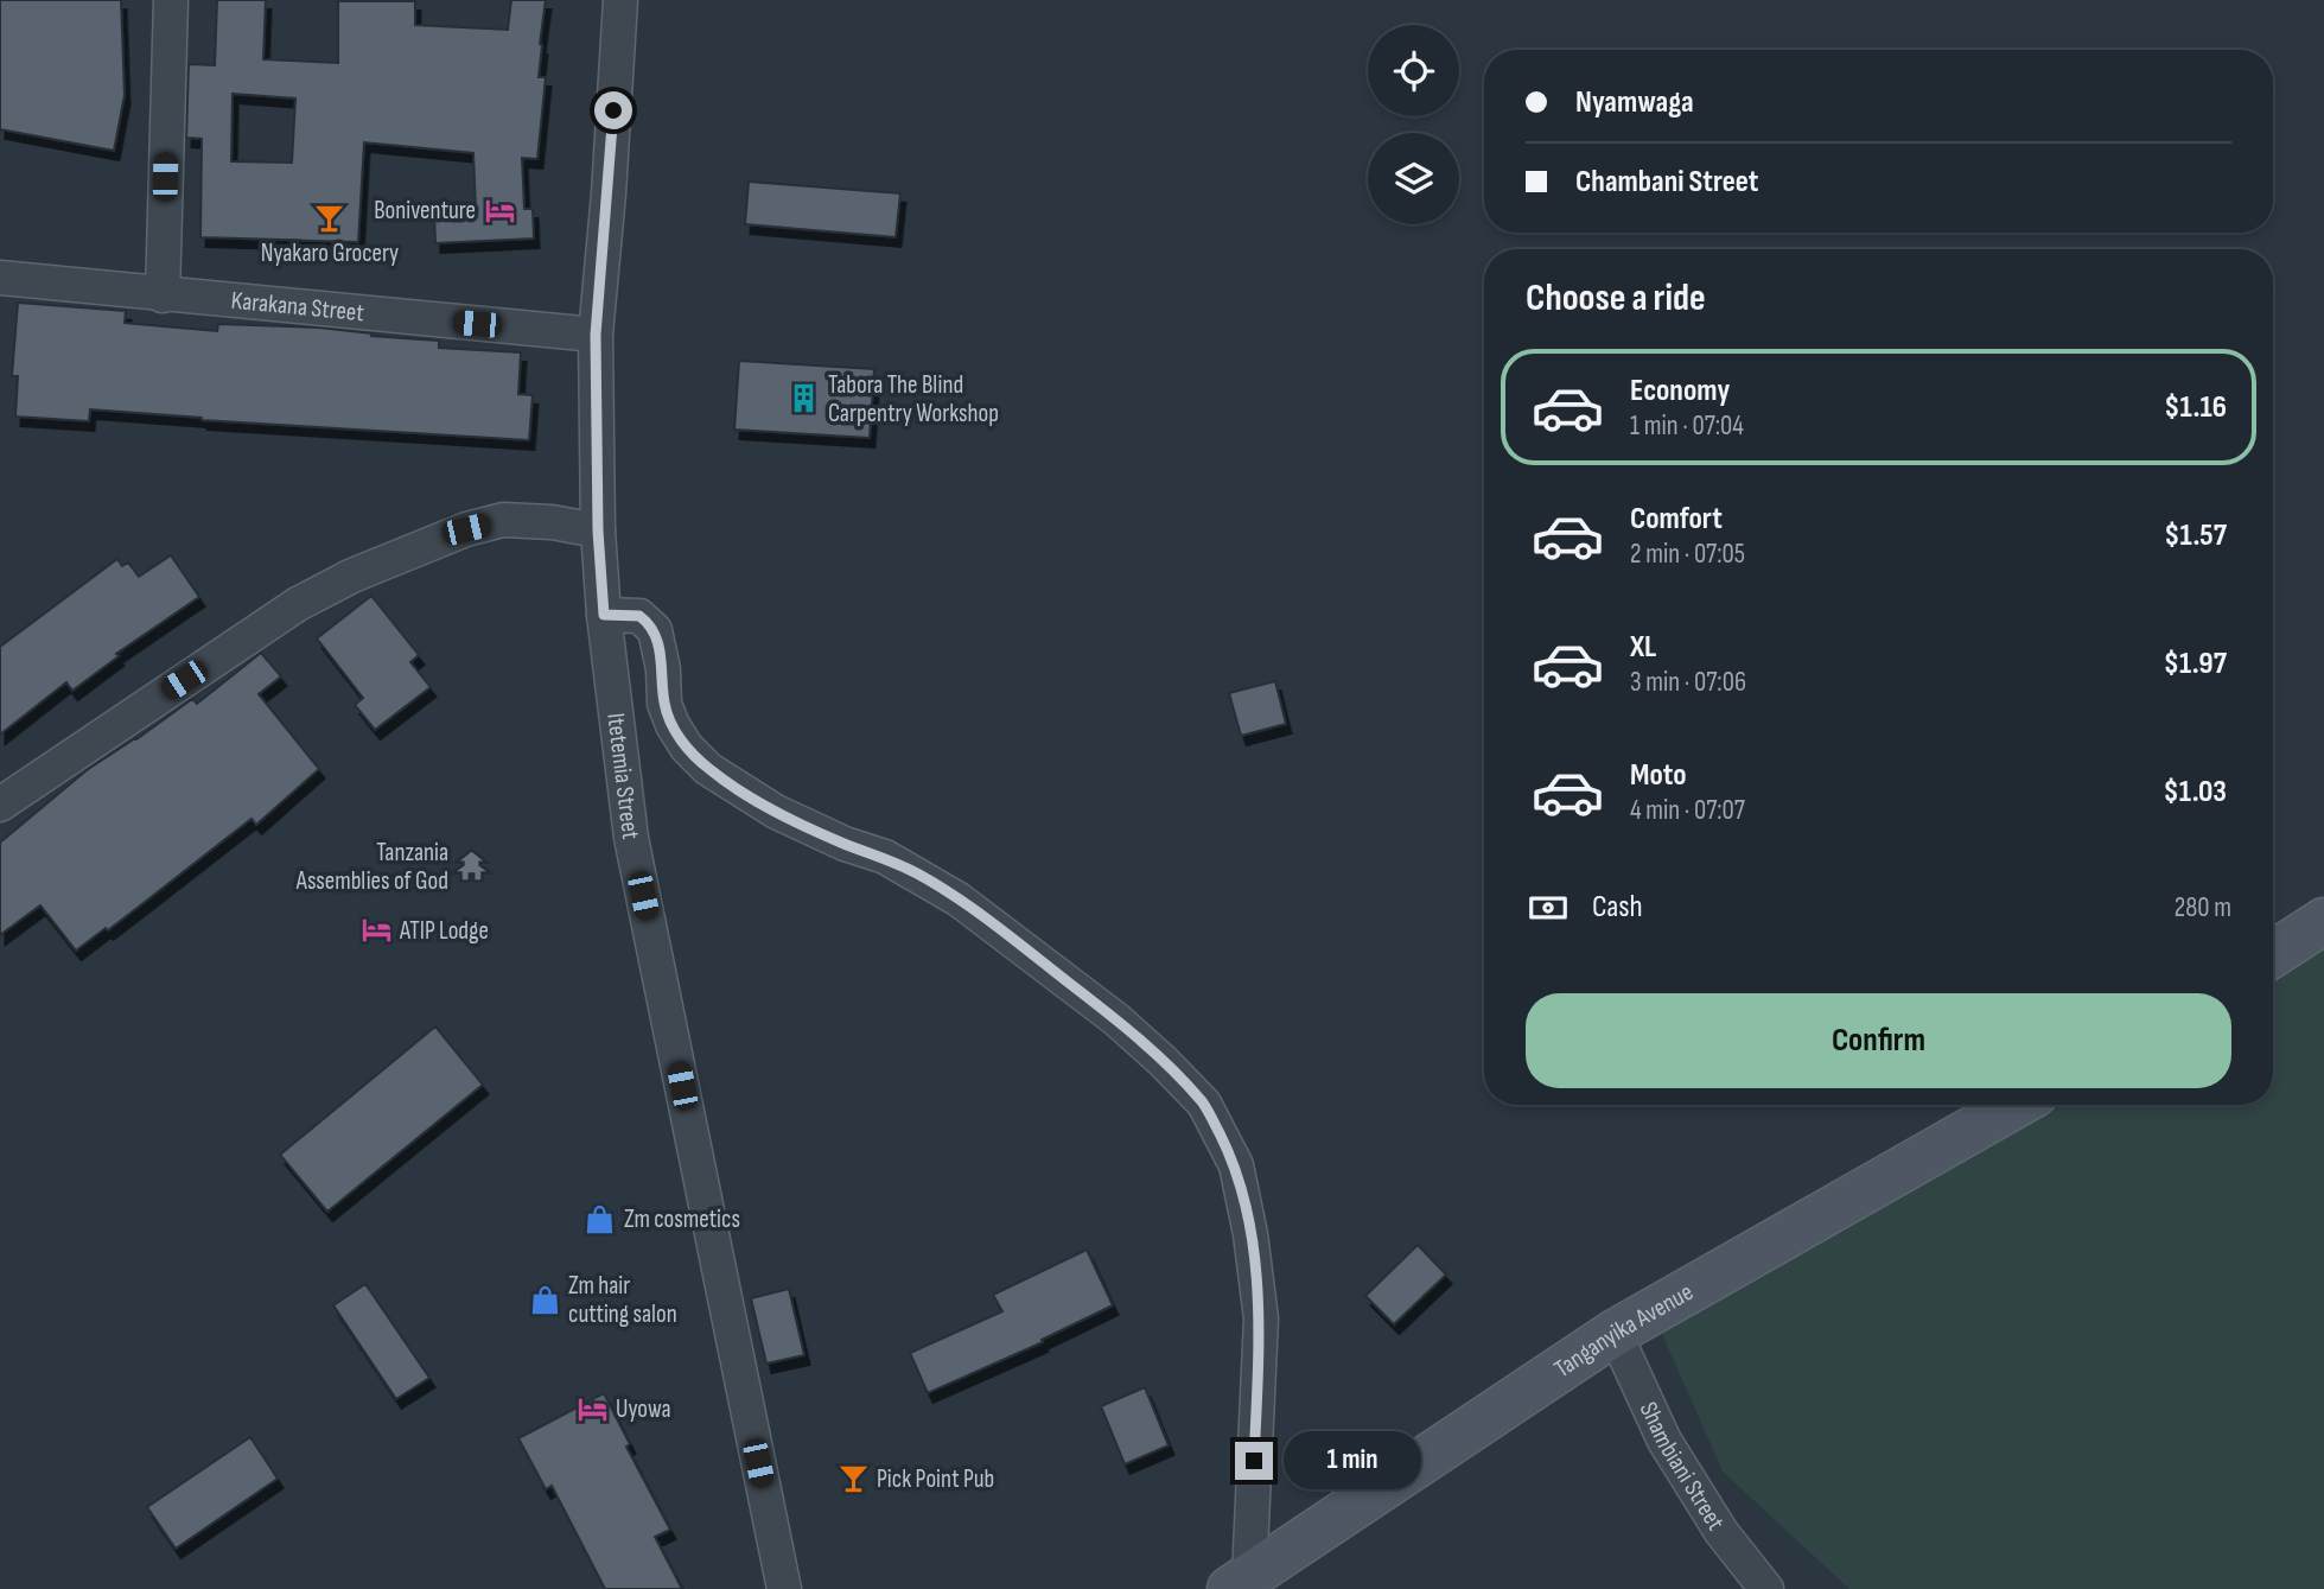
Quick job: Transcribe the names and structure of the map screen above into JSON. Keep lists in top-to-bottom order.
{
  "streets": {
    "main road": ["Tanganyika Avenue"],
    "street": ["Karakana Street", "Itetemia Street", "Shambiani Street"]
  },
  "crossings": [
    ["Karakana Street", "Itetemia Street"],
    ["Tanganyika Avenue", "Shambiani Street"]
  ],
  "places": {
    "hotel": ["Boniventure", "ATIP Lodge", "Uyowa"],
    "bar": ["Nyakaro Grocery", "Pick Point Pub"],
    "building": ["Tabora The Blind Carpentry Workshop"],
    "temple": ["Tanzania Assemblies of God"],
    "shop": ["Zm cosmetics", "Zm hair cutting salon"]
  },
  "page": {
    "banner": ["Nyamwaga", "Chambani Street"],
    "heading": "Choose a ride",
    "list": [
      {
        "name": "Economy",
        "note": "1 min · 07:04",
        "value": "$1.16"
      },
      {
        "name": "Comfort",
        "note": "2 min · 07:05",
        "value": "$1.57"
      },
      {
        "name": "XL",
        "note": "3 min · 07:06",
        "value": "$1.97"
      },
      {
        "name": "Moto",
        "note": "4 min · 07:07",
        "value": "$1.03"
      }
    ],
    "pay": ["Cash", "280 m"],
    "buttons": "Confirm",
    "bubble": "1 min"
  }
}
